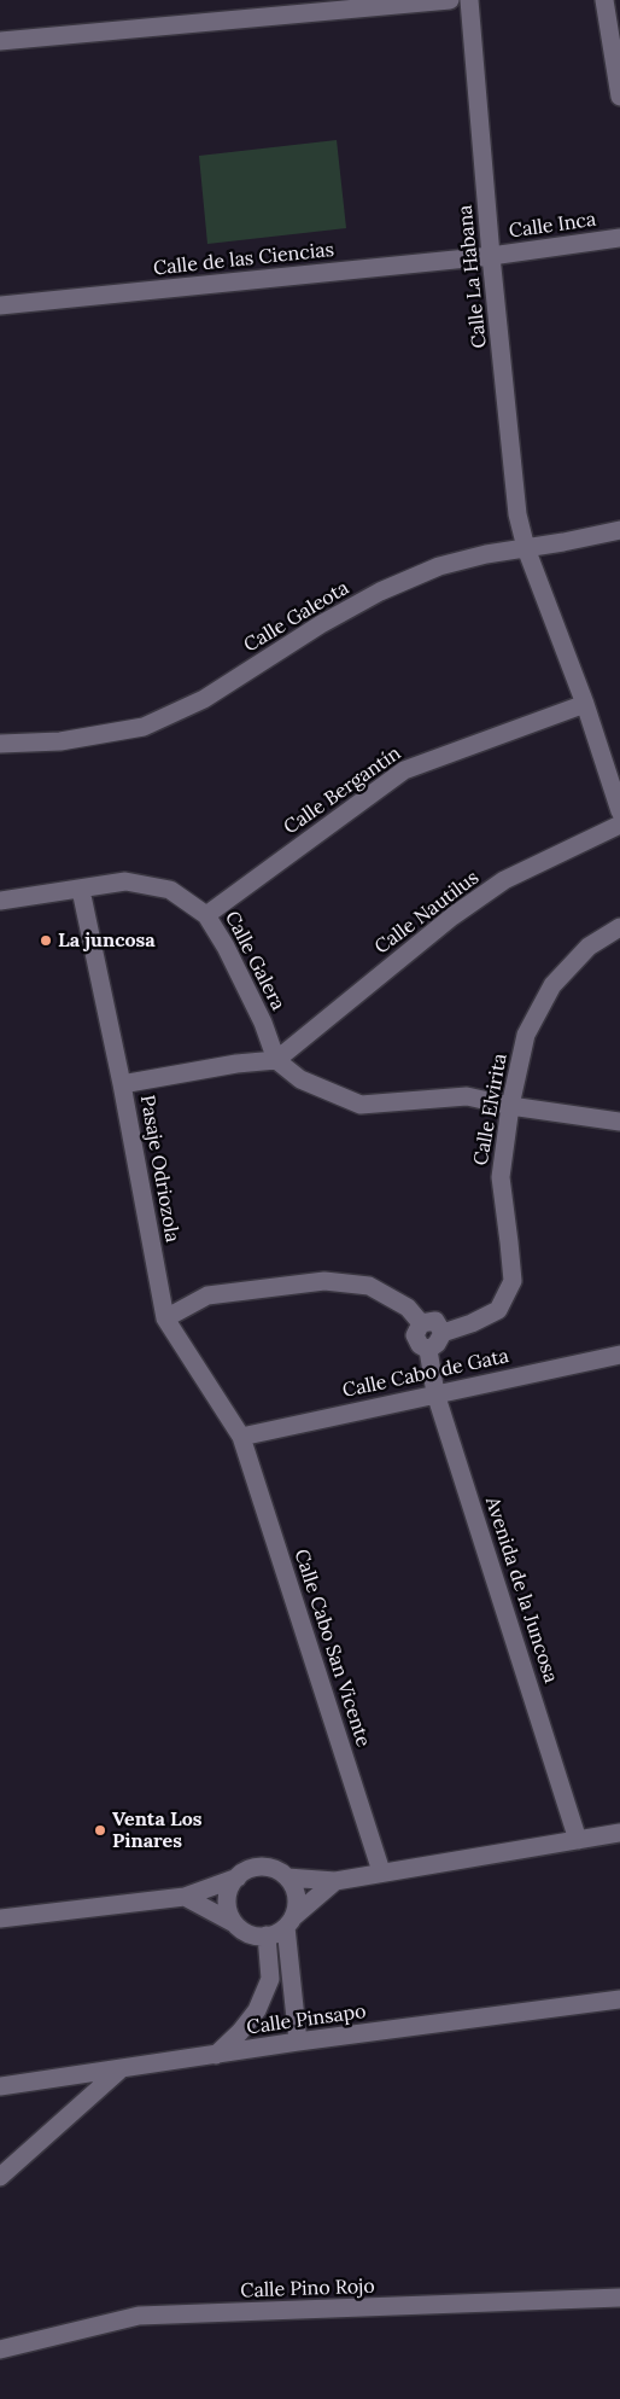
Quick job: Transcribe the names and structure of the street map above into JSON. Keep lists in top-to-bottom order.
{
  "streets": {
    "street": [
      "Calle Inca",
      "Calle de las Ciencias",
      "Calle La Habana",
      "Calle Galeota",
      "Calle Bergantín",
      "Calle Nautilus",
      "Calle Galera",
      "Calle Elvirita",
      "Pasaje Odriozola",
      "Calle Cabo de Gata",
      "Avenida de la Juncosa",
      "Calle Cabo San Vicente",
      "Calle Pinsapo",
      "Calle Pino Rojo"
    ]
  },
  "crossings": [
    ["Calle Inca", "Calle de las Ciencias"],
    ["Calle Inca", "Calle La Habana"],
    ["Calle de las Ciencias", "Calle La Habana"],
    ["Calle La Habana", "Calle Galeota"],
    ["Calle La Habana", "Calle Bergantín"],
    ["Calle Bergantín", "Calle Galera"],
    ["Calle Nautilus", "Calle Galera"],
    ["Calle Galera", "Pasaje Odriozola"],
    ["Calle Elvirita", "Avenida de la Juncosa"],
    ["Pasaje Odriozola", "Calle Cabo de Gata"],
    ["Pasaje Odriozola", "Calle Cabo San Vicente"],
    ["Calle Cabo de Gata", "Avenida de la Juncosa"],
    ["Calle Cabo de Gata", "Calle Cabo San Vicente"]
  ],
  "places": ["La juncosa", "Venta Los Pinares"]
}
